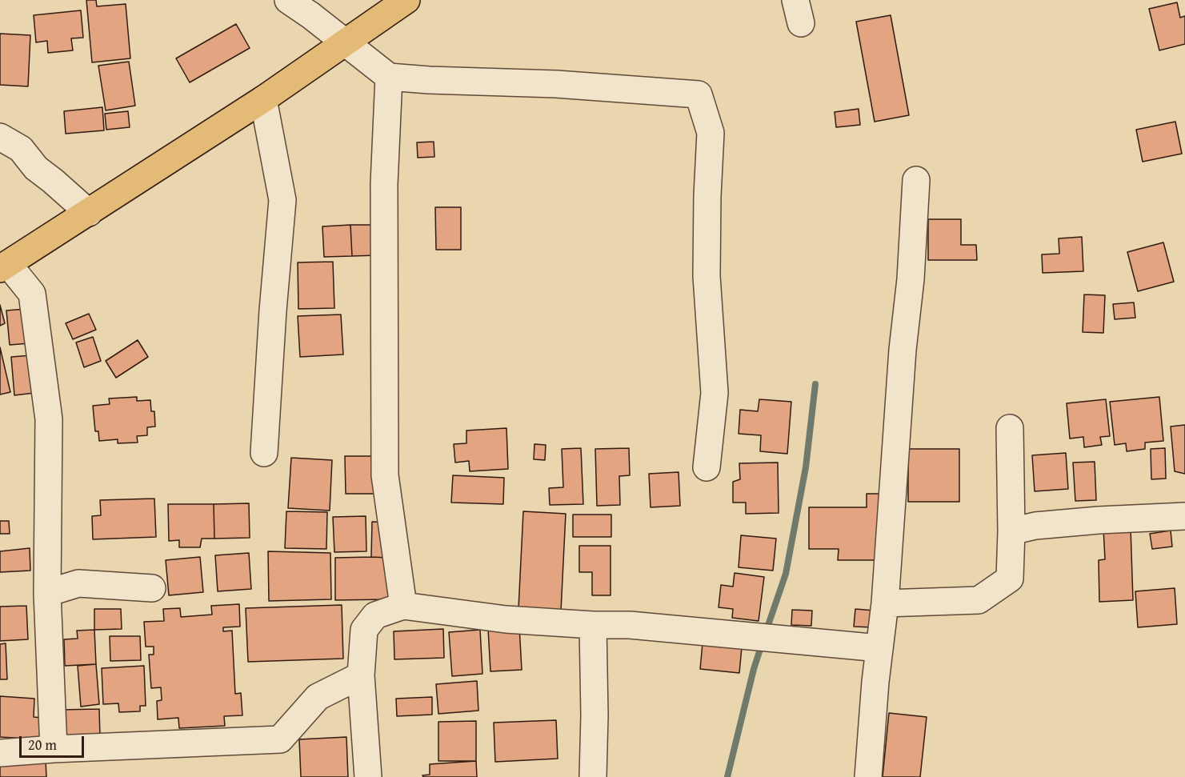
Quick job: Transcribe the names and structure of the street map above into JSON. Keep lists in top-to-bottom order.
{
  "scale_bar": "20 m"
}
